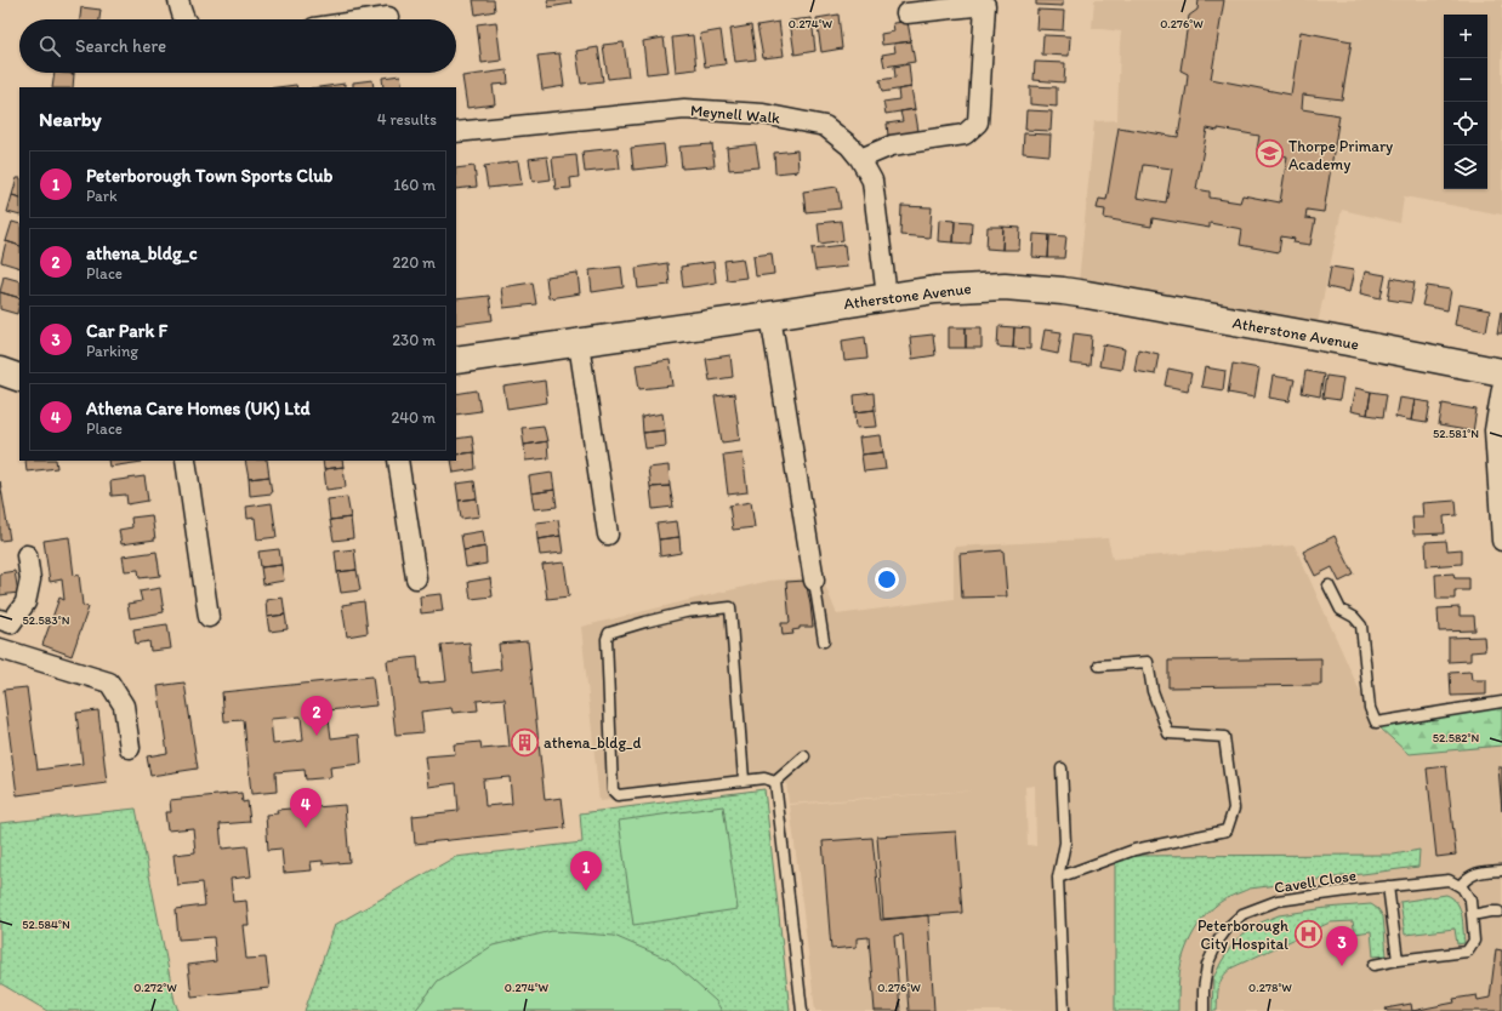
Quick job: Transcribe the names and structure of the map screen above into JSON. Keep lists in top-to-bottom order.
{
  "streets": {
    "street": ["Meynell Walk", "Atherstone Avenue"],
    "lane": ["Cavell Close"]
  },
  "crossings": [
    ["Meynell Walk", "Atherstone Avenue"]
  ],
  "places": {
    "school or university": ["Thorpe Primary Academy"],
    "building": ["athena_bldg_d"],
    "hospital": ["Peterborough City Hospital"]
  },
  "page": {
    "map_buttons": ["+", "−"],
    "search": "Search here",
    "heading": ["Nearby", "4 results"],
    "list": [
      {
        "mark": "1",
        "name": "Peterborough Town Sports Club",
        "note": "Park",
        "value": "160 m"
      },
      {
        "mark": "2",
        "name": "athena_bldg_c",
        "note": "Place",
        "value": "220 m"
      },
      {
        "mark": "3",
        "name": "Car Park F",
        "note": "Parking",
        "value": "230 m"
      },
      {
        "mark": "4",
        "name": "Athena Care Homes (UK) Ltd",
        "note": "Place",
        "value": "240 m"
      }
    ],
    "pins": [
      "2",
      "4",
      "1",
      "3"
    ]
  },
  "coordinates": [
    "0.274°W",
    "0.276°W",
    "52.581°N",
    "52.583°N",
    "52.582°N",
    "52.584°N",
    "0.272°W",
    "0.278°W"
  ]
}
